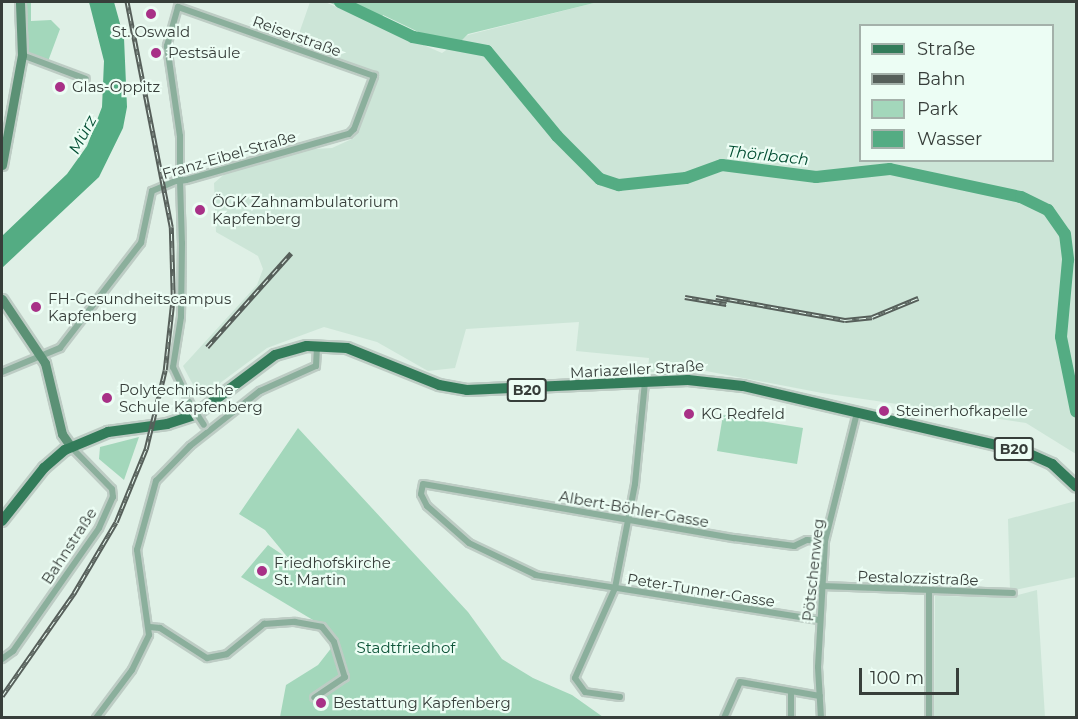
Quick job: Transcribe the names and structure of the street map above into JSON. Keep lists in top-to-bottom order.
{
  "streets": {
    "main road": ["Mariazeller Straße", "B20"],
    "street": [
      "Reiserstraße",
      "Franz-Eibel-Straße",
      "Albert-Böhler-Gasse",
      "Bahnstraße",
      "Pötschenweg",
      "Pestalozzistraße",
      "Peter-Tunner-Gasse"
    ]
  },
  "crossings": [
    ["Reiserstraße", "Franz-Eibel-Straße"],
    ["Mariazeller Straße", "B20"],
    ["Mariazeller Straße", "Bahnstraße"],
    ["Mariazeller Straße", "Pötschenweg"],
    ["B20", "Bahnstraße"],
    ["Albert-Böhler-Gasse", "Pötschenweg"],
    ["Albert-Böhler-Gasse", "Peter-Tunner-Gasse"],
    ["Pötschenweg", "Pestalozzistraße"],
    ["Pötschenweg", "Peter-Tunner-Gasse"]
  ],
  "water": ["Mürz", "Thörlbach"],
  "parks": ["Stadtfriedhof"],
  "places": [
    "St. Oswald",
    "Pestsäule",
    "Glas-Oppitz",
    "ÖGK Zahnambulatorium Kapfenberg",
    "FH-Gesundheitscampus Kapfenberg",
    "Polytechnische Schule Kapfenberg",
    "Steinerhofkapelle",
    "KG Redfeld",
    "Friedhofskirche St. Martin",
    "Bestattung Kapfenberg"
  ],
  "legend": [
    "Straße",
    "Bahn",
    "Park",
    "Wasser"
  ],
  "scale_bar": "100 m"
}
